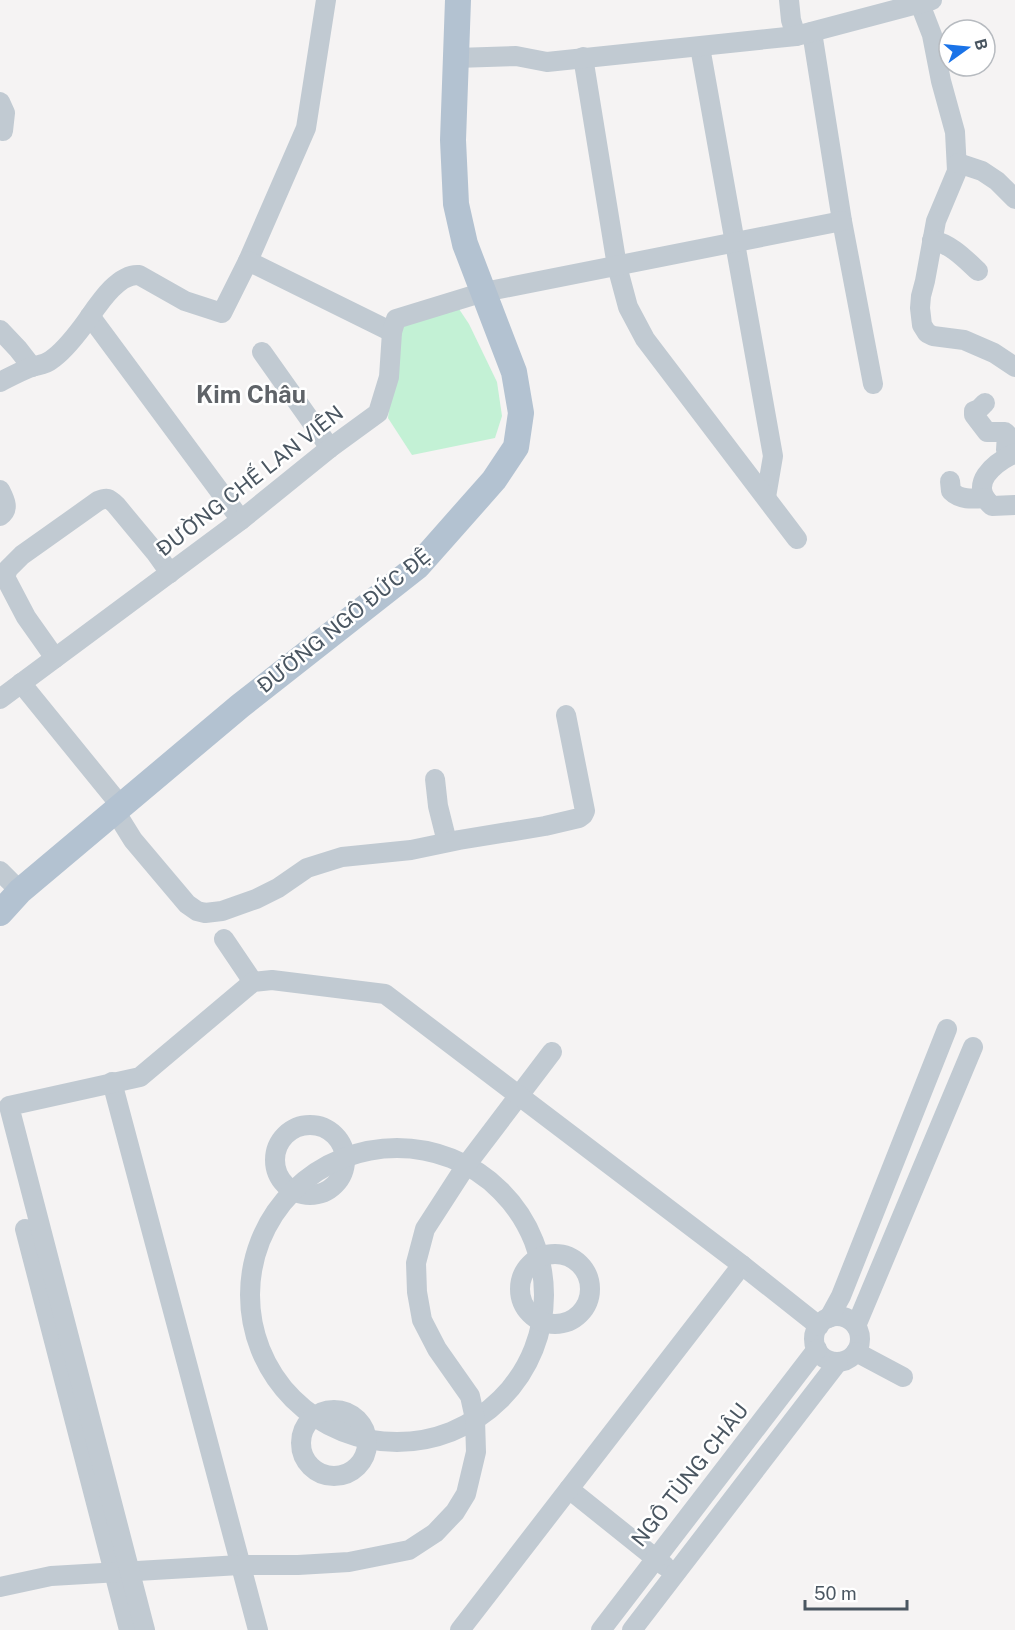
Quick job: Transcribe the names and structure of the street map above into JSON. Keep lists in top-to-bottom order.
{
  "streets": {
    "main road": ["ĐƯỜNG NGÔ ĐỨC ĐỆ"],
    "street": ["ĐƯỜNG CHẾ LAN VIÊN", "NGÔ TÙNG CHÂU"]
  },
  "districts": ["Kim Châu"],
  "scale_bar": "50 m",
  "north": "right"
}
